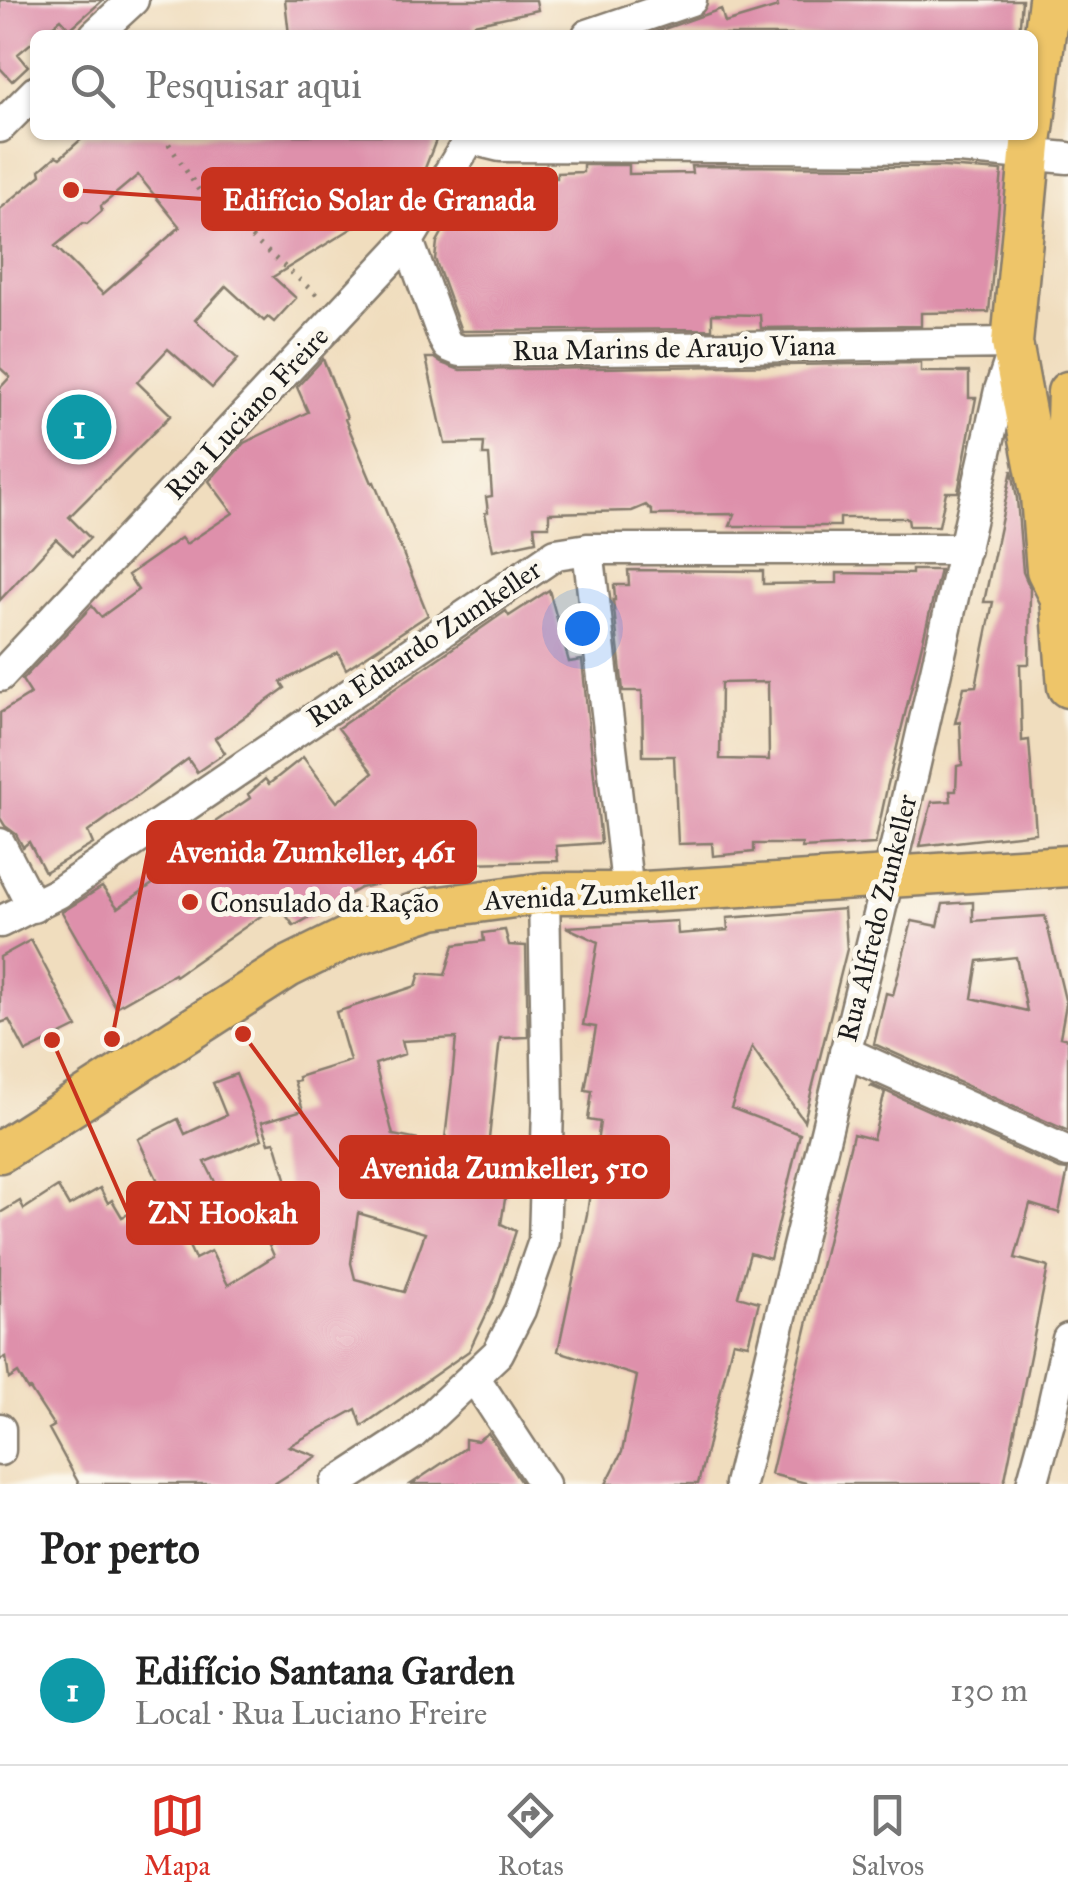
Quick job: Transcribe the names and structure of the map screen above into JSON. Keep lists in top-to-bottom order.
{
  "streets": {
    "main road": ["Avenida Zumkeller"],
    "street": [
      "Rua Marins de Araujo Viana",
      "Rua Luciano Freire",
      "Rua Eduardo Zumkeller",
      "Rua Alfredo Zunkeller"
    ]
  },
  "crossings": [
    ["Rua Marins de Araujo Viana", "Rua Luciano Freire"],
    ["Rua Marins de Araujo Viana", "Rua Alfredo Zunkeller"],
    ["Rua Eduardo Zumkeller", "Rua Alfredo Zunkeller"],
    ["Avenida Zumkeller", "Rua Alfredo Zunkeller"]
  ],
  "places": [
    "Edifício Solar de Granada",
    "Consulado da Ração",
    "Avenida Zumkeller, 510",
    "Avenida Zumkeller, 461",
    "ZN Hookah"
  ],
  "page": {
    "search": "Pesquisar aqui",
    "pins": "1",
    "heading": "Por perto",
    "list": [
      {
        "mark": "1",
        "name": "Edifício Santana Garden",
        "note": "Local · Rua Luciano Freire",
        "value": "130 m"
      }
    ],
    "nav": ["Mapa", "Rotas", "Salvos"]
  }
}
